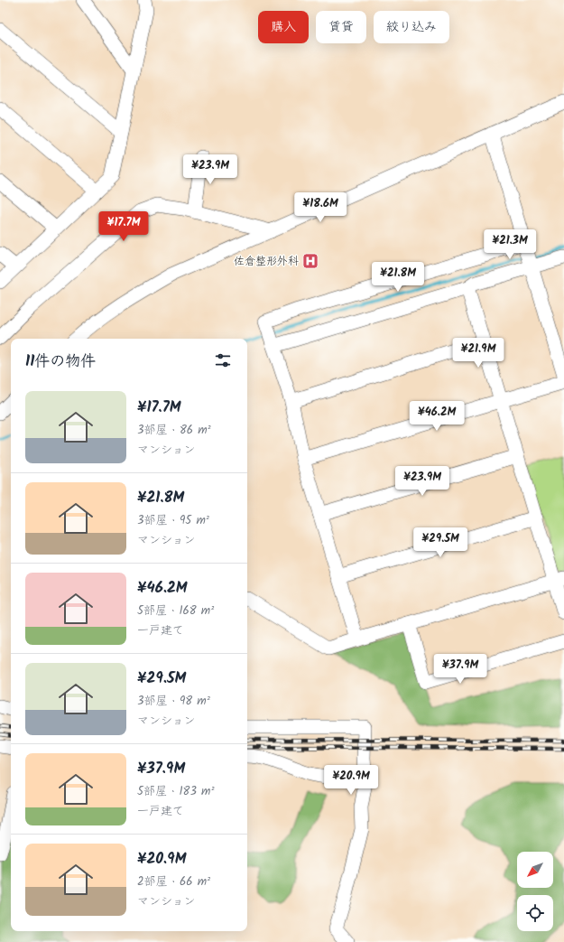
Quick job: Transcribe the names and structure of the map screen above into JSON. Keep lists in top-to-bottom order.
{
  "places": {
    "hospital": ["佐倉整形外科"]
  },
  "north": "bottom left",
  "page": {
    "chip": ["購入", "賃貸", "絞り込み"],
    "price": [
      "¥23.9M",
      "¥18.6M",
      "¥17.7M",
      "¥21.3M",
      "¥21.8M",
      "¥21.9M",
      "¥46.2M",
      "¥23.9M",
      "¥29.5M",
      "¥37.9M",
      "¥20.9M"
    ],
    "heading": "11件の物件",
    "list": [
      {
        "name": "¥17.7M",
        "note": "3部屋 · 86 m² · マンション"
      },
      {
        "name": "¥21.8M",
        "note": "3部屋 · 95 m² · マンション"
      },
      {
        "name": "¥46.2M",
        "note": "5部屋 · 168 m² · 一戸建て"
      },
      {
        "name": "¥29.5M",
        "note": "3部屋 · 98 m² · マンション"
      },
      {
        "name": "¥37.9M",
        "note": "5部屋 · 183 m² · 一戸建て"
      },
      {
        "name": "¥20.9M",
        "note": "2部屋 · 66 m² · マンション"
      }
    ]
  }
}
